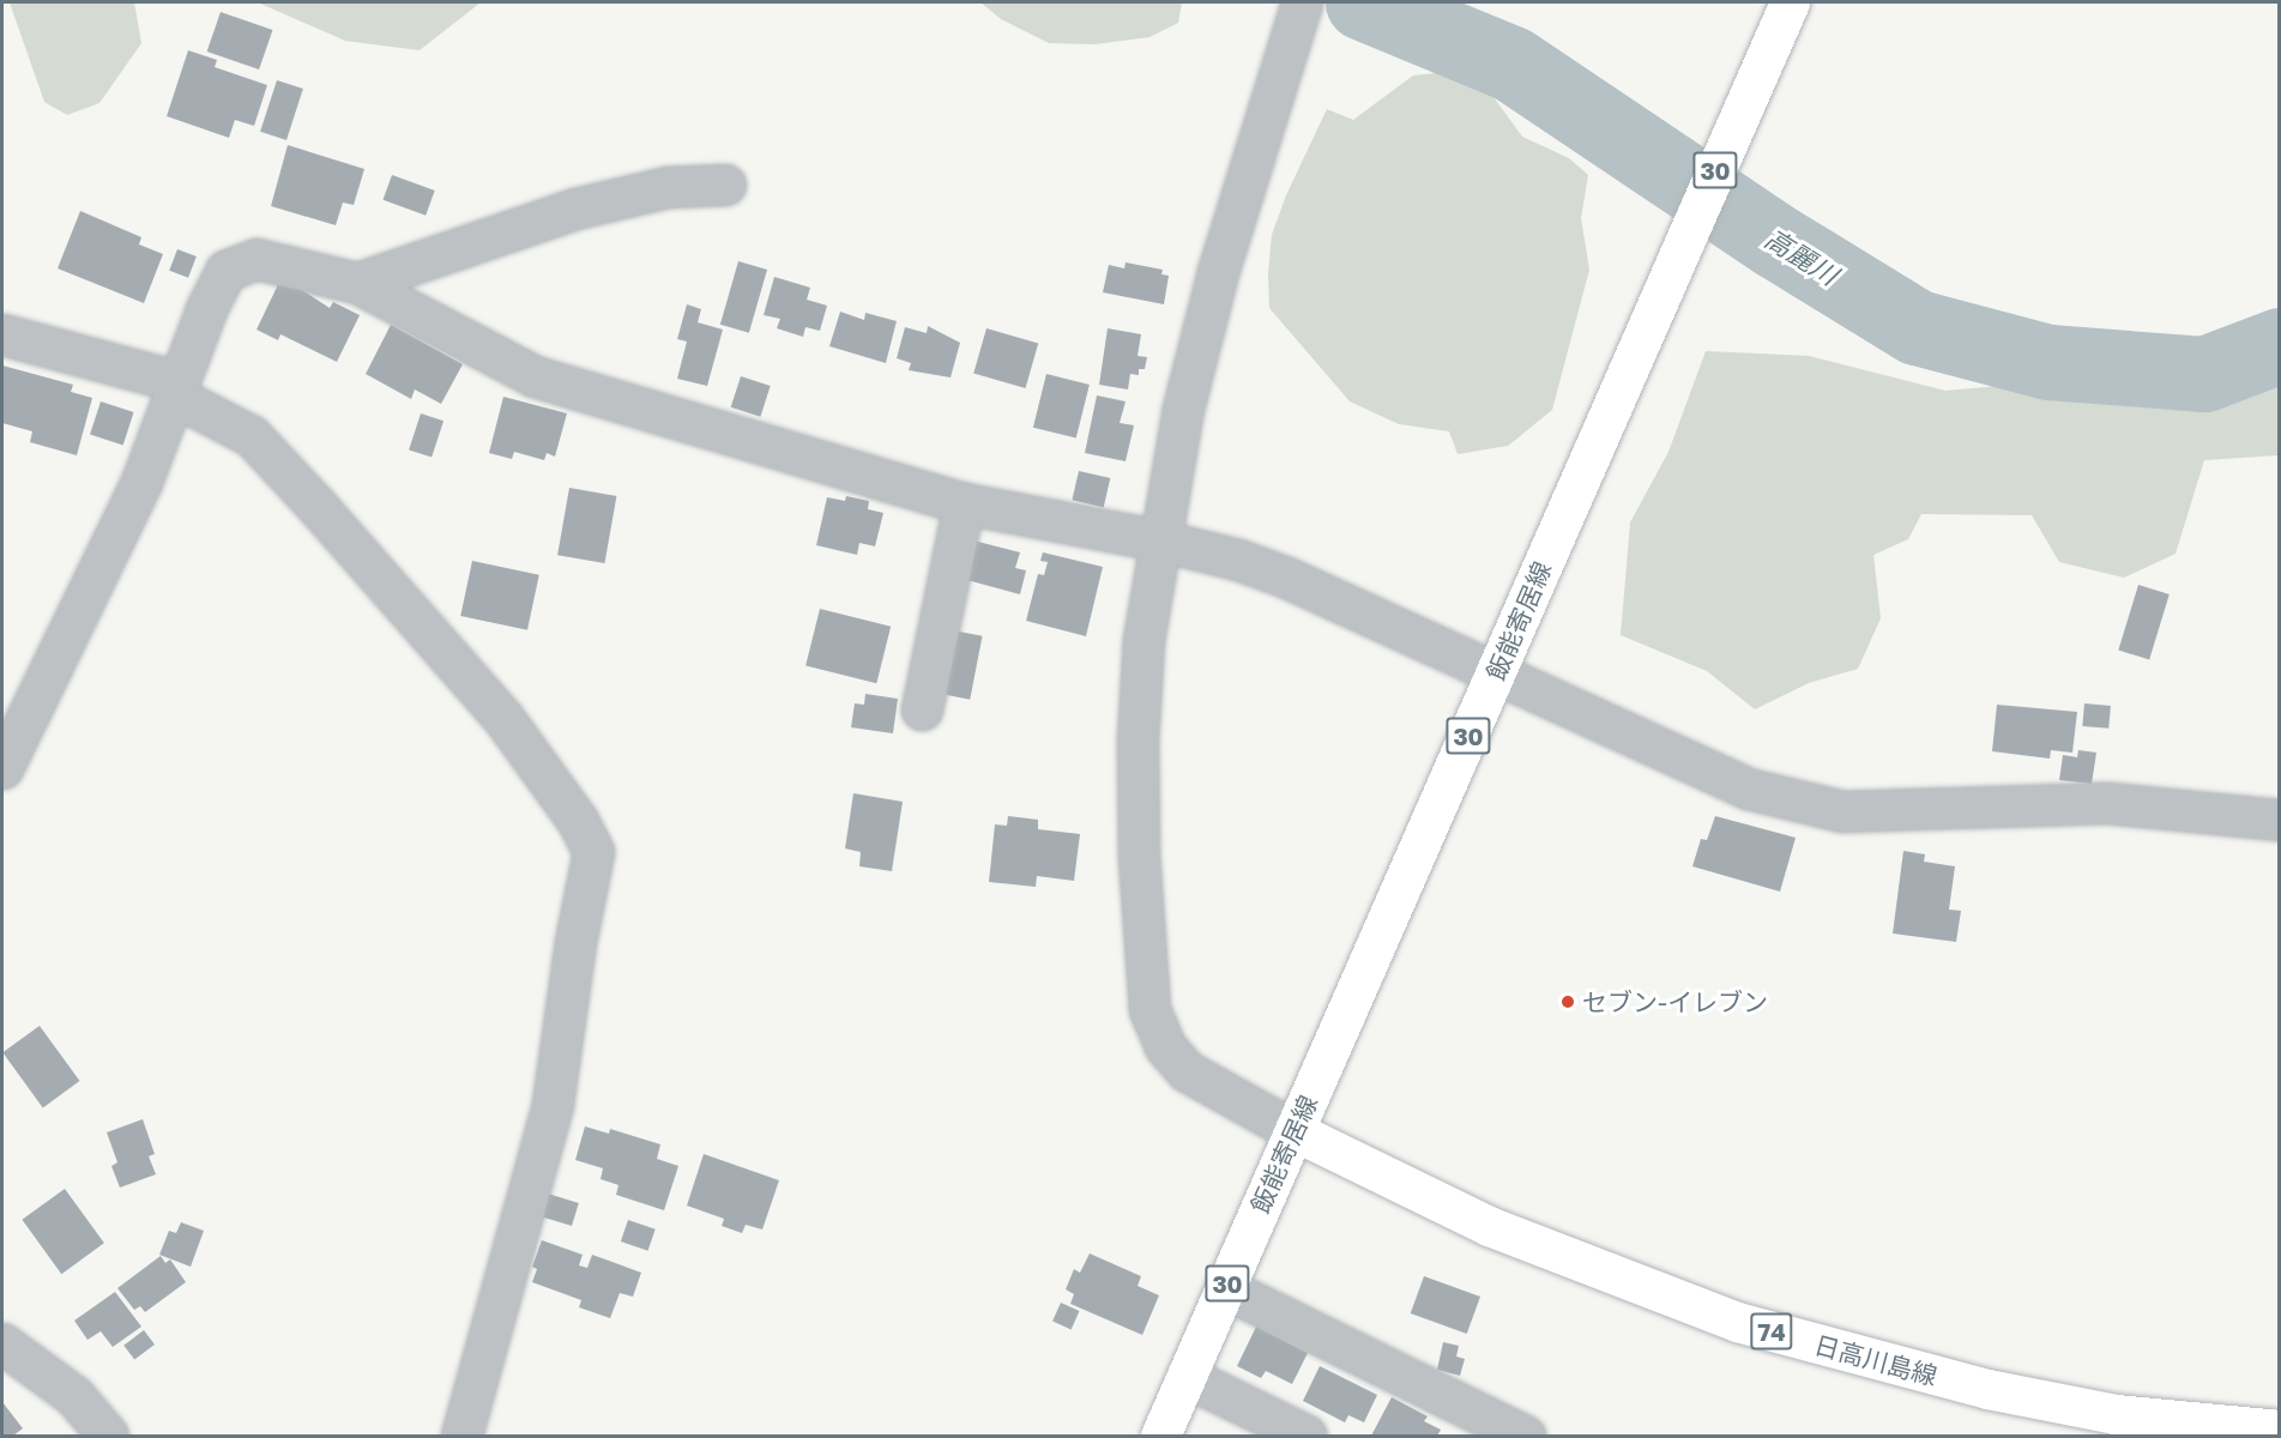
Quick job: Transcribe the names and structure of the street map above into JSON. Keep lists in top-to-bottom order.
{
  "streets": {
    "main road": [
      "30",
      "飯能寄居線",
      "74",
      "日高川島線"
    ]
  },
  "crossings": [
    ["飯能寄居線", "日高川島線"]
  ],
  "water": ["高麗川"],
  "places": ["セブン-イレブン"]
}
